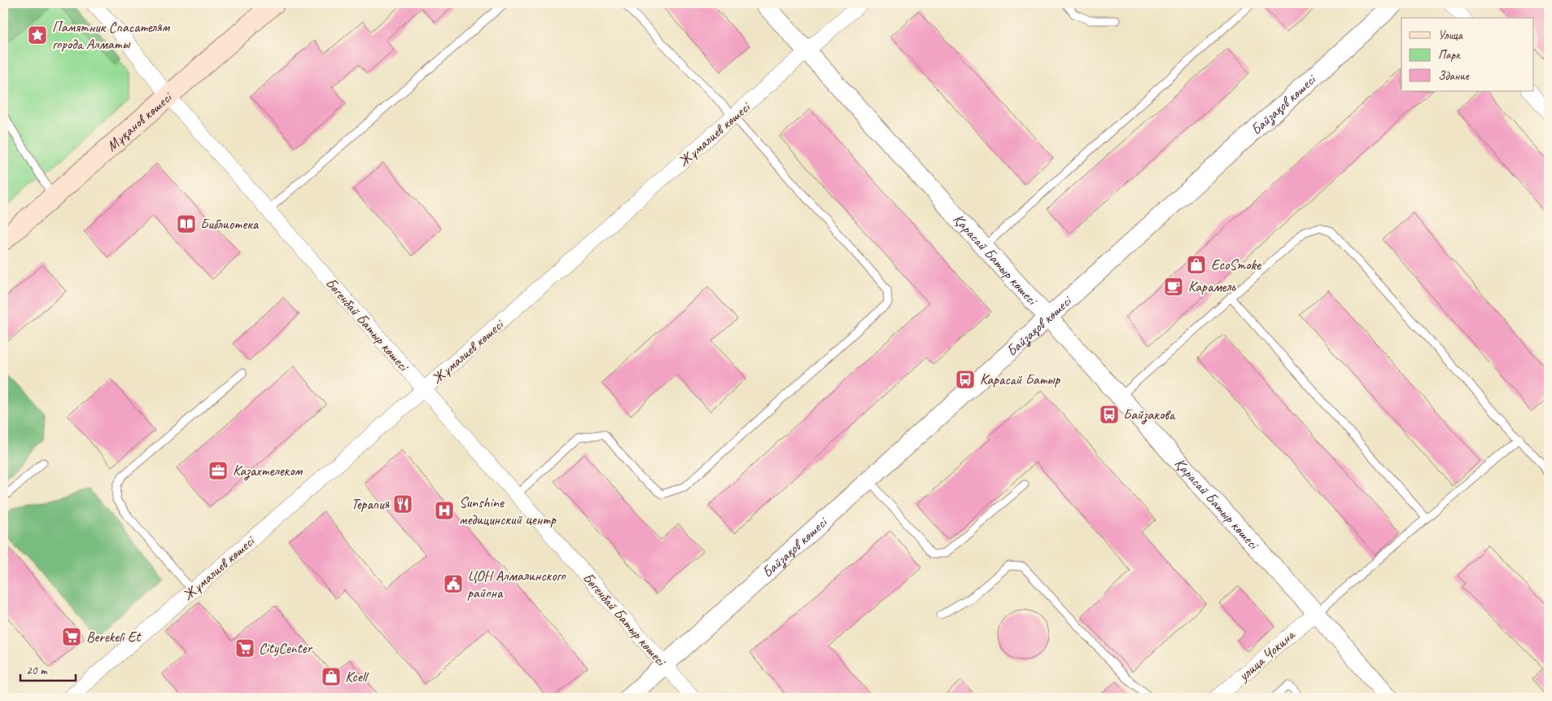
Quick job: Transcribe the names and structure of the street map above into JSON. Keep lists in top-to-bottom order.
{
  "streets": {
    "main road": ["Мұқанов көшесі"],
    "street": [
      "Байзақов көшесі",
      "Жұмалиев көшесі",
      "Қарасай Батыр көшесі",
      "Бөгенбай Батыр көшесі",
      "улица Чокина"
    ]
  },
  "crossings": [
    ["Байзақов көшесі", "Қарасай Батыр көшесі"],
    ["Байзақов көшесі", "Бөгенбай Батыр көшесі"],
    ["Мұқанов көшесі", "Бөгенбай Батыр көшесі"],
    ["Жұмалиев көшесі", "Қарасай Батыр көшесі"],
    ["Жұмалиев көшесі", "Бөгенбай Батыр көшесі"],
    ["Қарасай Батыр көшесі", "улица Чокина"]
  ],
  "places": {
    "place": ["Памятник Спасателям города Алматы"],
    "library": ["Библиотека"],
    "shop": ["EcoSmoke", "Kcell"],
    "cafe": ["Карамель"],
    "bus stop": ["Карасай Батыр", "Байзакова"],
    "office": ["Казахтелеком"],
    "restaurant": ["Терапия"],
    "hospital": ["Sunshine медицинский центр"],
    "public building": ["ЦОН Алмалинского района"],
    "supermarket": ["Berekeli Et", "CityCenter"]
  },
  "legend": ["Улица", "Парк", "Здание"],
  "scale_bar": "20 m"
}
